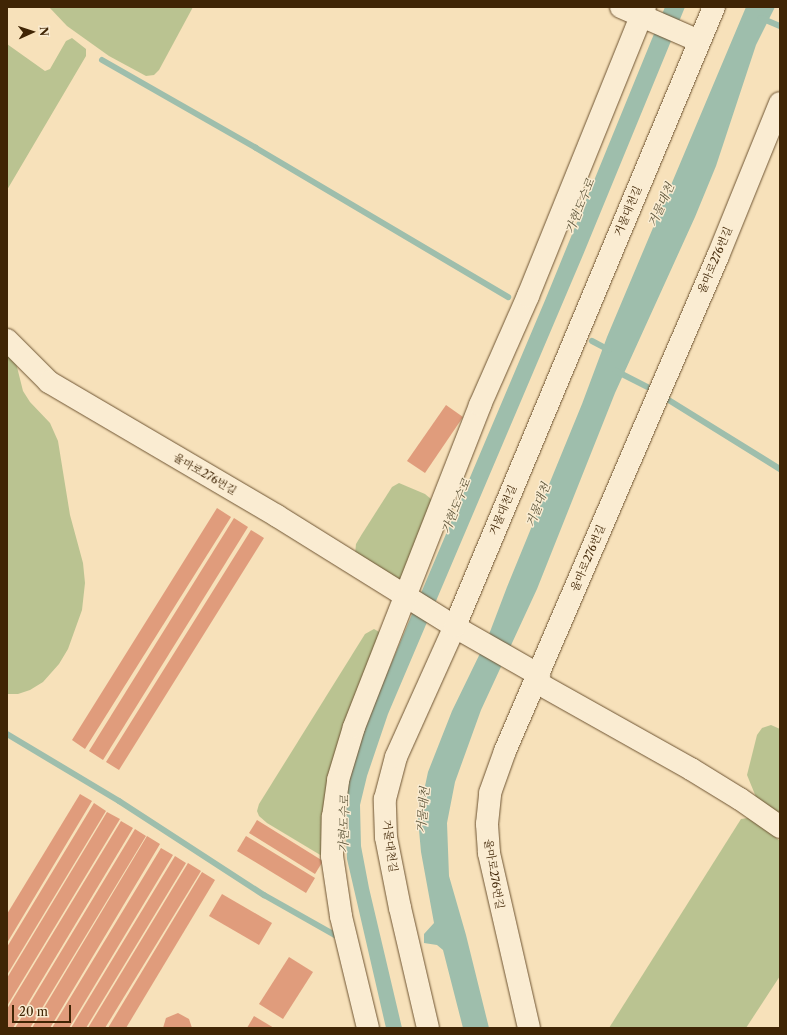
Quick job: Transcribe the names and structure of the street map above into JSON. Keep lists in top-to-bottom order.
{
  "streets": {
    "street": ["거물대천길", "율마로276번길"]
  },
  "crossings": [
    ["거물대천길", "율마로276번길"]
  ],
  "water": ["거물대천", "가현도수로"],
  "scale_bar": "20 m",
  "north": "right"
}
